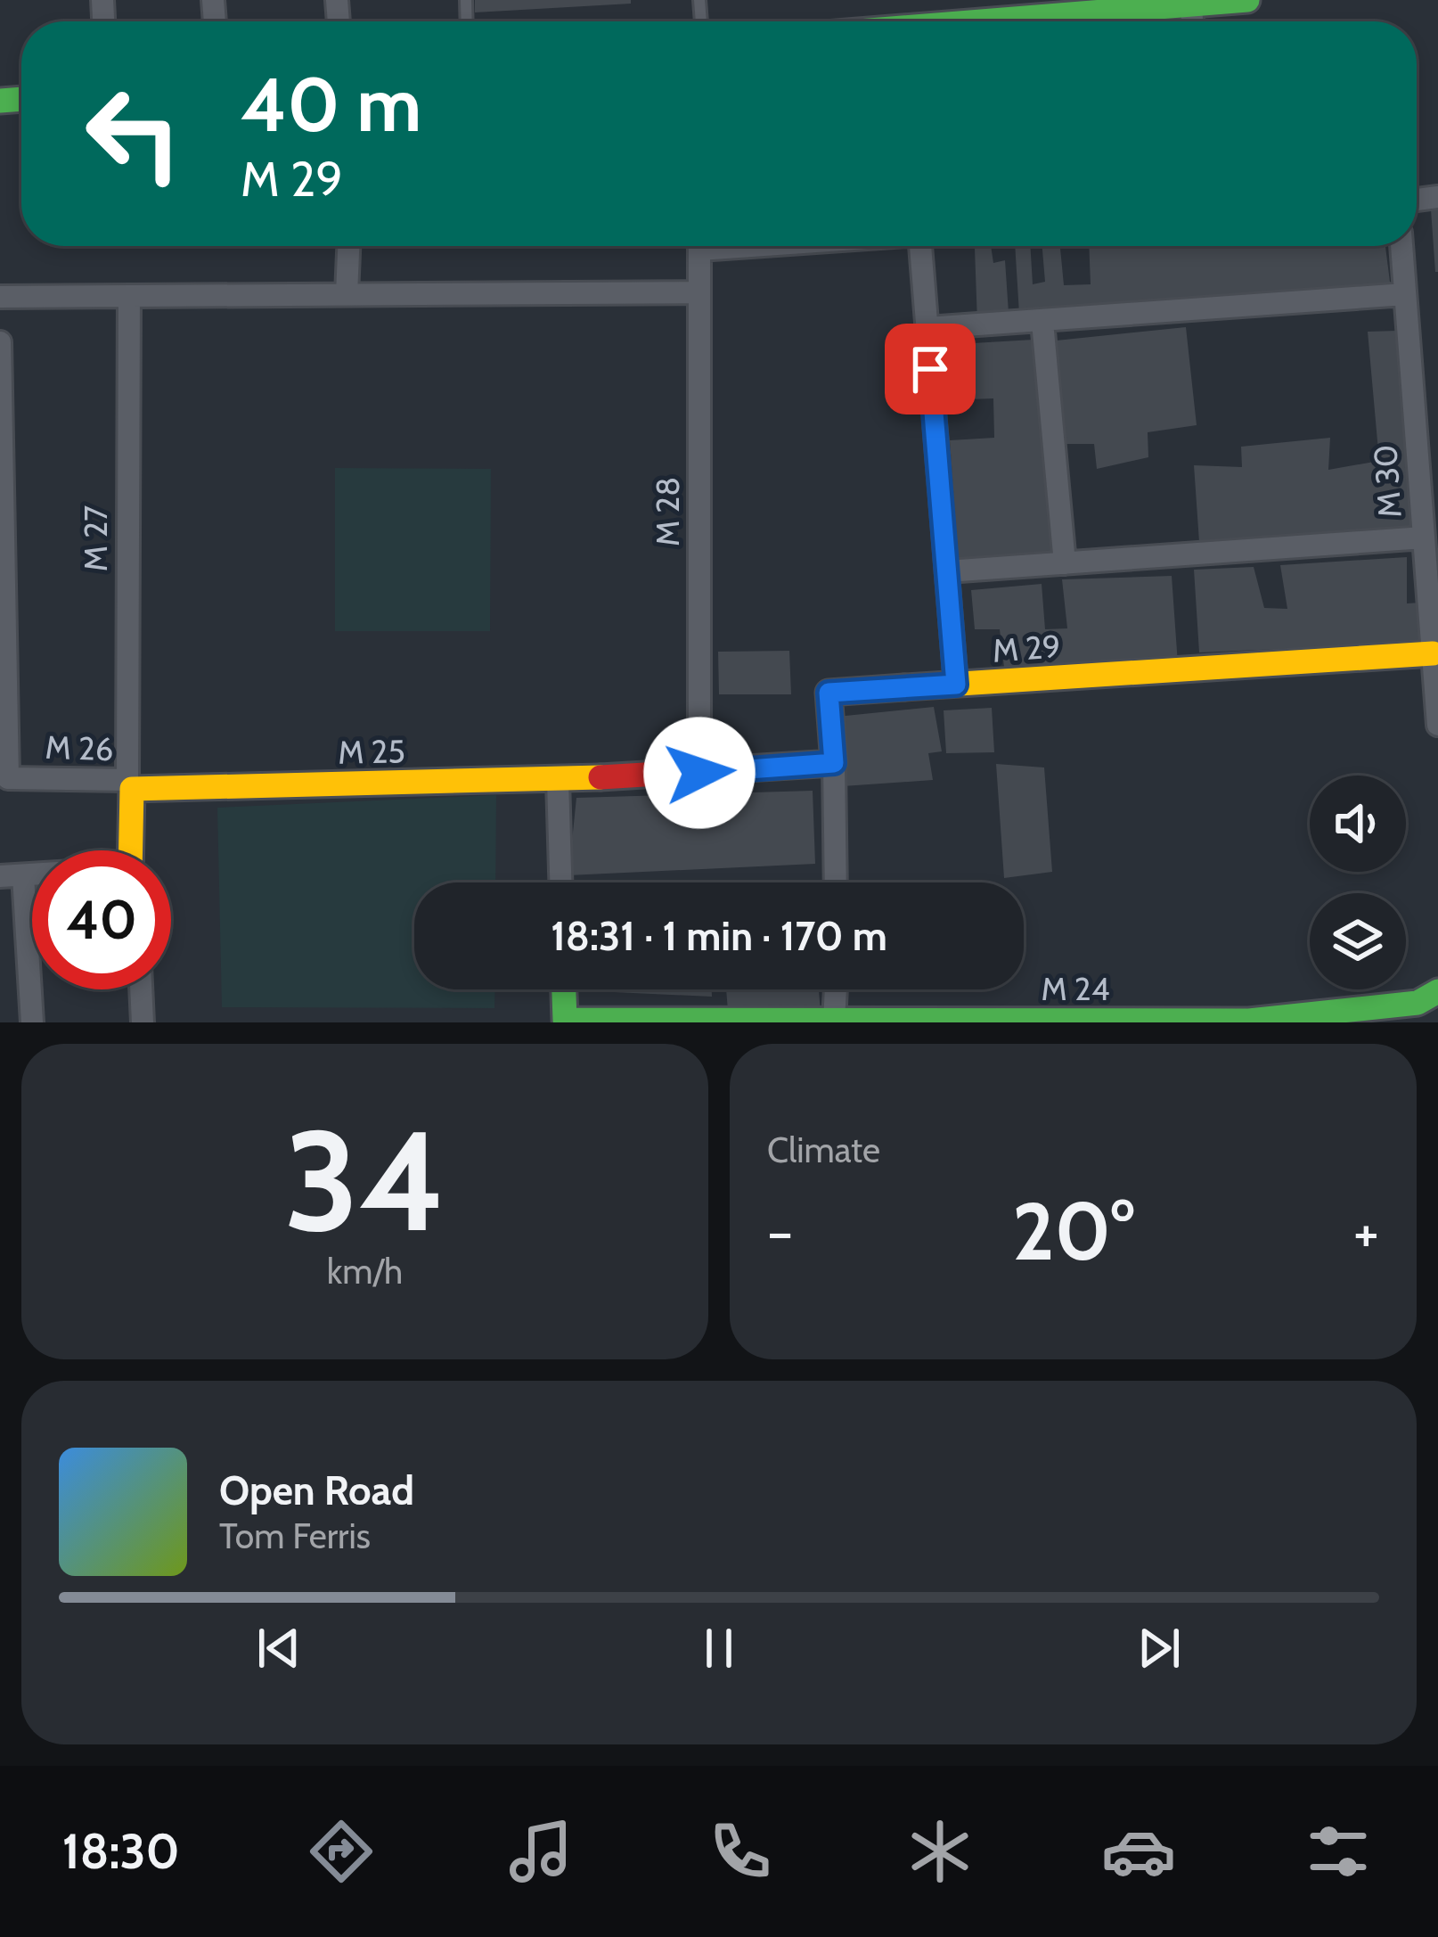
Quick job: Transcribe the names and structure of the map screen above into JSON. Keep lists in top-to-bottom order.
{
  "streets": {
    "street": [
      "M 30",
      "M 28",
      "M 27",
      "M 29",
      "M 26",
      "M 25",
      "M 24"
    ]
  },
  "crossings": [
    ["M 30", "M 29"],
    ["M 28", "M 25"],
    ["M 27", "M 26"],
    ["M 27", "M 25"],
    ["M 26", "M 25"]
  ],
  "page": {
    "turn": ["40 m", "M 29"],
    "limit": "40",
    "trip": "18:31 · 1 min · 170 m",
    "tile": [
      ["34", "km/h"],
      "Climate"
    ],
    "heat": ["−", "20°", "+"],
    "song": ["Open Road", "Tom Ferris"],
    "tabs": "18:30"
  }
}
